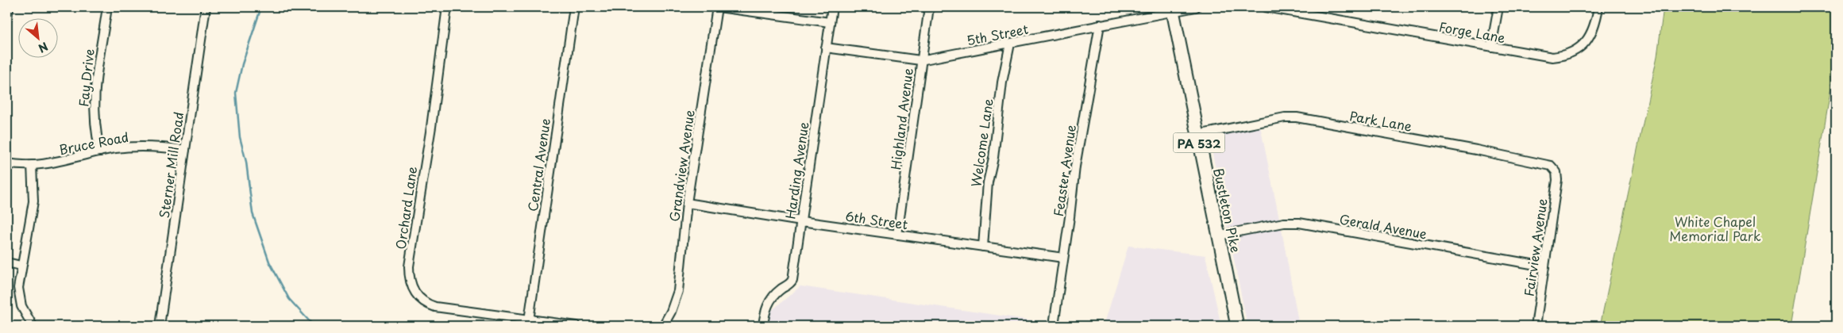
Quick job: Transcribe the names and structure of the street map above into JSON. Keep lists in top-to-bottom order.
{
  "streets": {
    "main road": ["PA 532", "Bustleton Pike"],
    "street": [
      "Forge Lane",
      "5th Street",
      "Fay Drive",
      "Highland Avenue",
      "Park Lane",
      "Bruce Road",
      "Welcome Lane",
      "Sterner Mill Road",
      "Central Avenue",
      "Grandview Avenue",
      "Harding Avenue",
      "Feaster Avenue",
      "Orchard Lane",
      "6th Street",
      "Gerald Avenue",
      "Fairview Avenue"
    ]
  },
  "crossings": [
    ["5th Street", "Highland Avenue"],
    ["5th Street", "Welcome Lane"],
    ["5th Street", "Harding Avenue"],
    ["5th Street", "Feaster Avenue"],
    ["5th Street", "Bustleton Pike"],
    ["Fay Drive", "Bruce Road"],
    ["Highland Avenue", "6th Street"],
    ["Park Lane", "Bustleton Pike"],
    ["Park Lane", "Fairview Avenue"],
    ["Bruce Road", "Sterner Mill Road"],
    ["Welcome Lane", "6th Street"],
    ["Central Avenue", "Orchard Lane"],
    ["Grandview Avenue", "6th Street"],
    ["Harding Avenue", "6th Street"],
    ["Feaster Avenue", "6th Street"],
    ["Bustleton Pike", "Gerald Avenue"],
    ["Gerald Avenue", "Fairview Avenue"]
  ],
  "parks": ["White Chapel Memorial Park"],
  "north": "bottom right"
}
